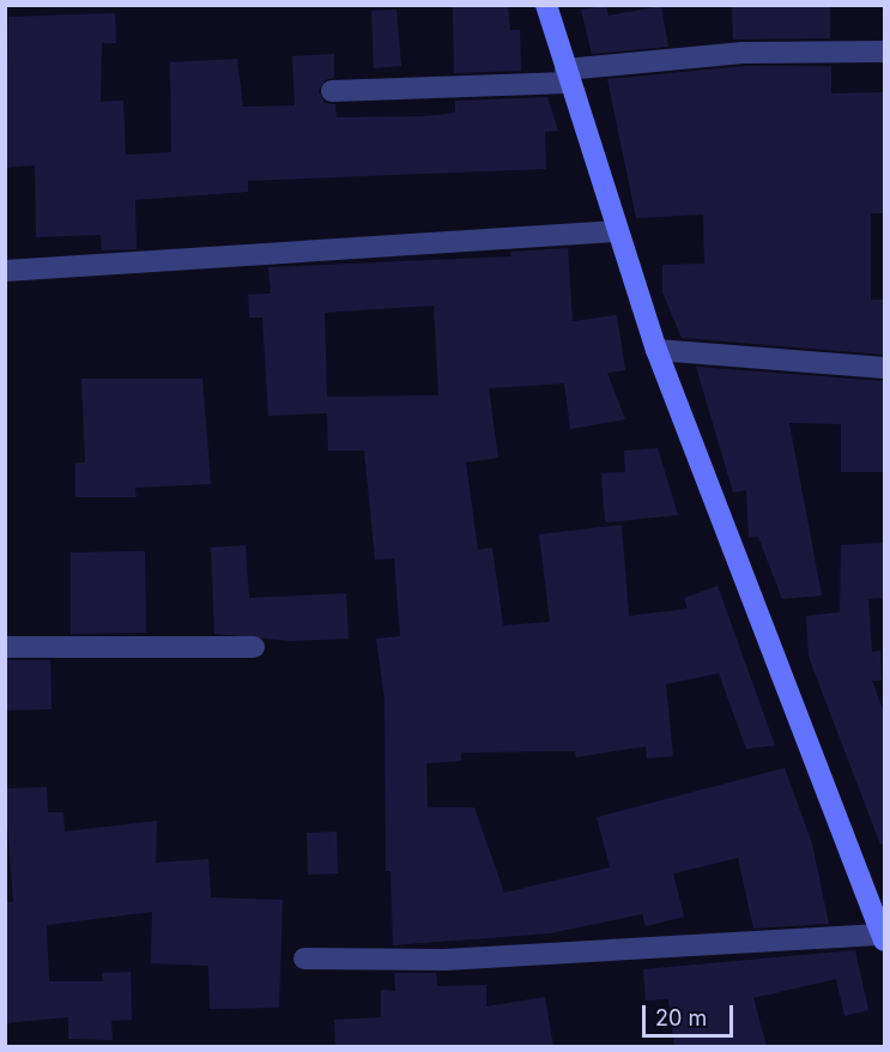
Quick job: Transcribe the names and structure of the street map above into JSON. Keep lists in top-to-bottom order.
{
  "scale_bar": "20 m"
}
